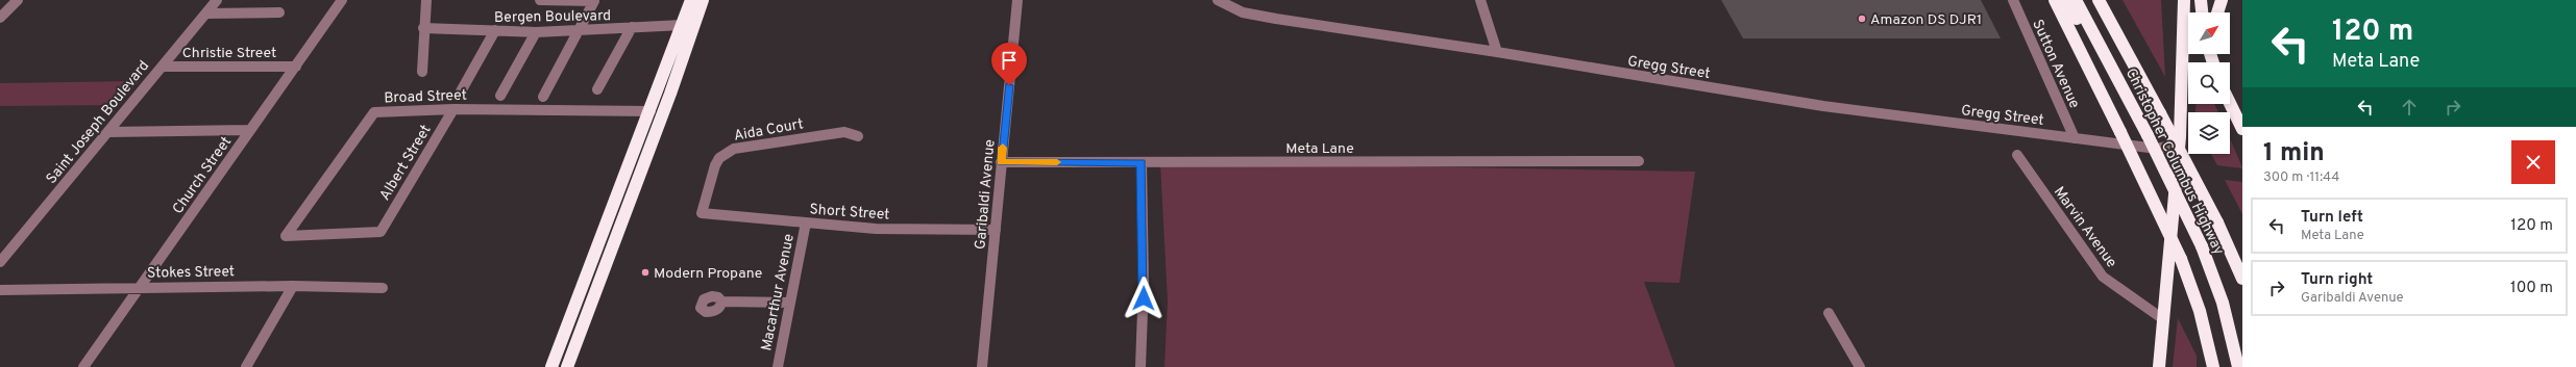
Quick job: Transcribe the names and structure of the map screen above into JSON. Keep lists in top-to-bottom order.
{
  "streets": {
    "highway": ["Christopher Columbus Highway"],
    "street": [
      "Bergen Boulevard",
      "Christie Street",
      "Sutton Avenue",
      "Gregg Street",
      "Broad Street",
      "Saint Joseph Boulevard",
      "Aida Court",
      "Meta Lane",
      "Albert Street",
      "Church Street",
      "Garibaldi Avenue",
      "Short Street",
      "Marvin Avenue",
      "Stokes Street",
      "Macarthur Avenue"
    ]
  },
  "crossings": [
    ["Christie Street", "Saint Joseph Boulevard"],
    ["Christie Street", "Church Street"],
    ["Sutton Avenue", "Gregg Street"],
    ["Broad Street", "Albert Street"],
    ["Aida Court", "Short Street"],
    ["Meta Lane", "Garibaldi Avenue"],
    ["Church Street", "Stokes Street"],
    ["Garibaldi Avenue", "Short Street"],
    ["Short Street", "Macarthur Avenue"]
  ],
  "places": ["Amazon DS DJR1", "Modern Propane"],
  "north": "top right",
  "page": {
    "turn": ["120 m", "Meta Lane"],
    "heading": ["1 min", "300 m · 11:44"],
    "list": [
      {
        "name": "Turn left",
        "note": "Meta Lane",
        "value": "120 m"
      },
      {
        "name": "Turn right",
        "note": "Garibaldi Avenue",
        "value": "100 m"
      }
    ]
  }
}
